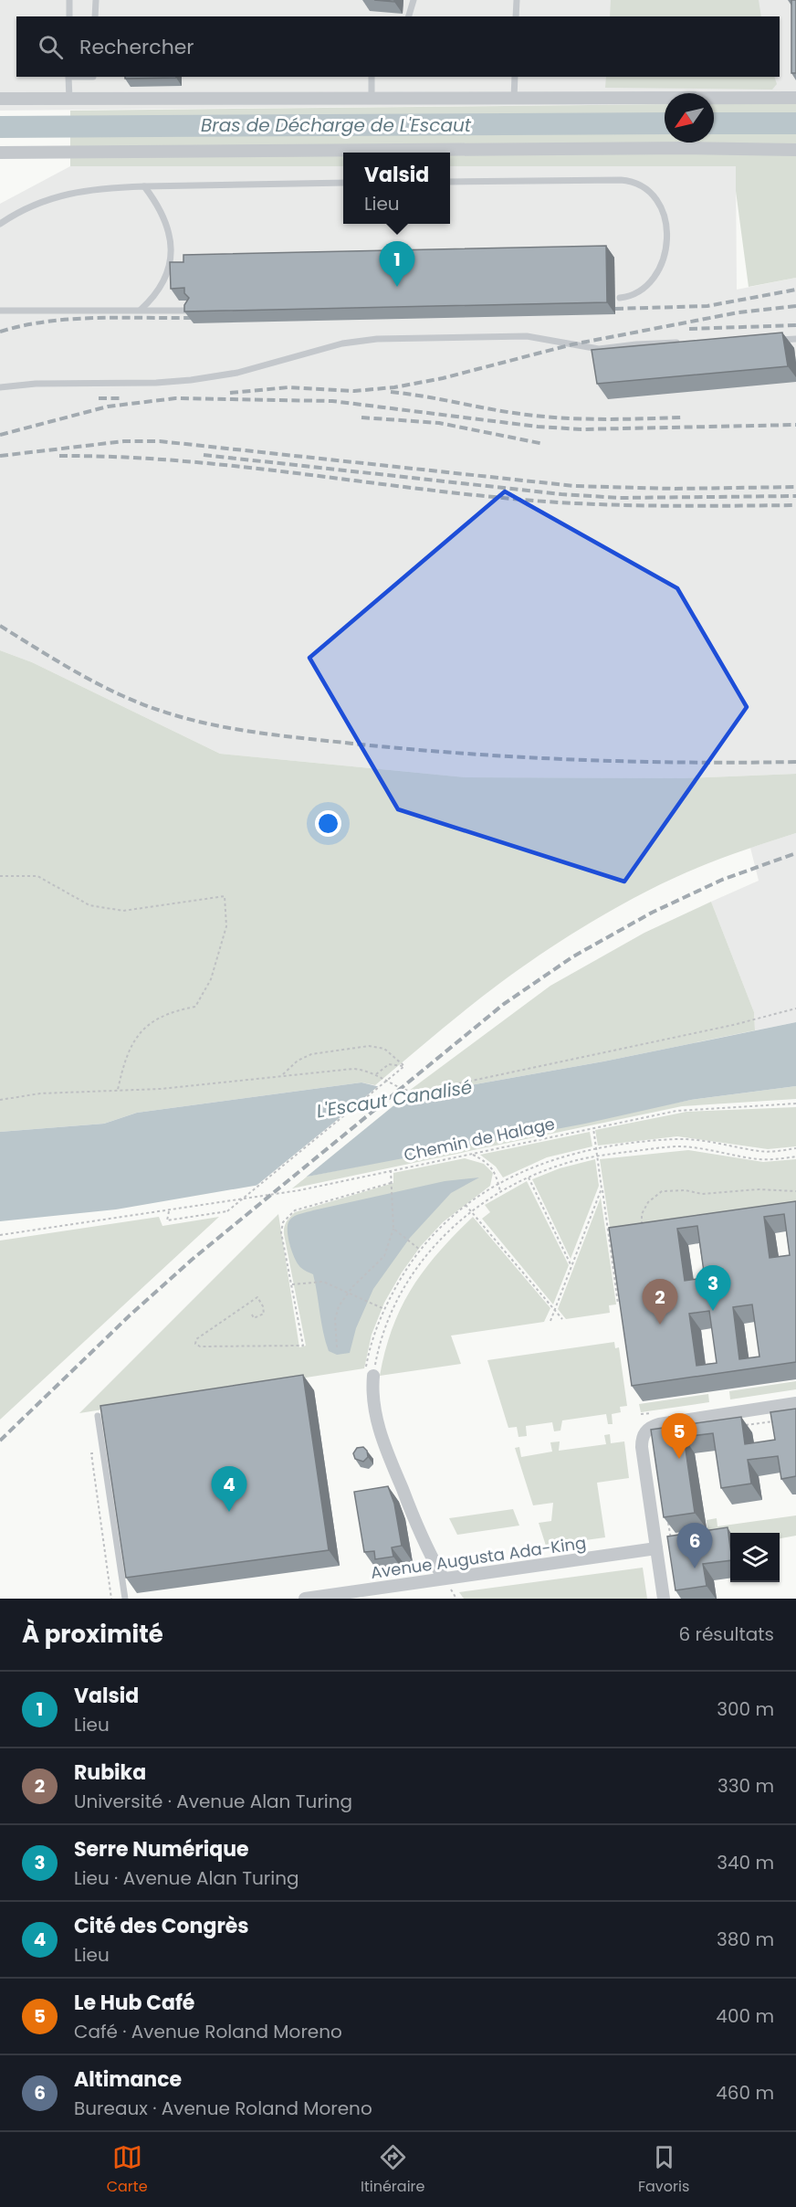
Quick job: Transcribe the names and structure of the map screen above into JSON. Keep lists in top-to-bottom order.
{
  "streets": {
    "street": ["Avenue Augusta Ada-King"],
    "path": ["Chemin de Halage"]
  },
  "water": ["Bras de Décharge de L'Escaut", "L'Escaut Canalisé"],
  "north": "bottom left",
  "page": {
    "search": "Rechercher",
    "popup": ["Valsid", "Lieu"],
    "pins": [
      "1",
      "3",
      "2",
      "5",
      "4",
      "6"
    ],
    "heading": ["À proximité", "6 résultats"],
    "list": [
      {
        "mark": "1",
        "name": "Valsid",
        "note": "Lieu",
        "value": "300 m"
      },
      {
        "mark": "2",
        "name": "Rubika",
        "note": "Université · Avenue Alan Turing",
        "value": "330 m"
      },
      {
        "mark": "3",
        "name": "Serre Numérique",
        "note": "Lieu · Avenue Alan Turing",
        "value": "340 m"
      },
      {
        "mark": "4",
        "name": "Cité des Congrès",
        "note": "Lieu",
        "value": "380 m"
      },
      {
        "mark": "5",
        "name": "Le Hub Café",
        "note": "Café · Avenue Roland Moreno",
        "value": "400 m"
      },
      {
        "mark": "6",
        "name": "Altimance",
        "note": "Bureaux · Avenue Roland Moreno",
        "value": "460 m"
      }
    ],
    "nav": ["Carte", "Itinéraire", "Favoris"]
  }
}
